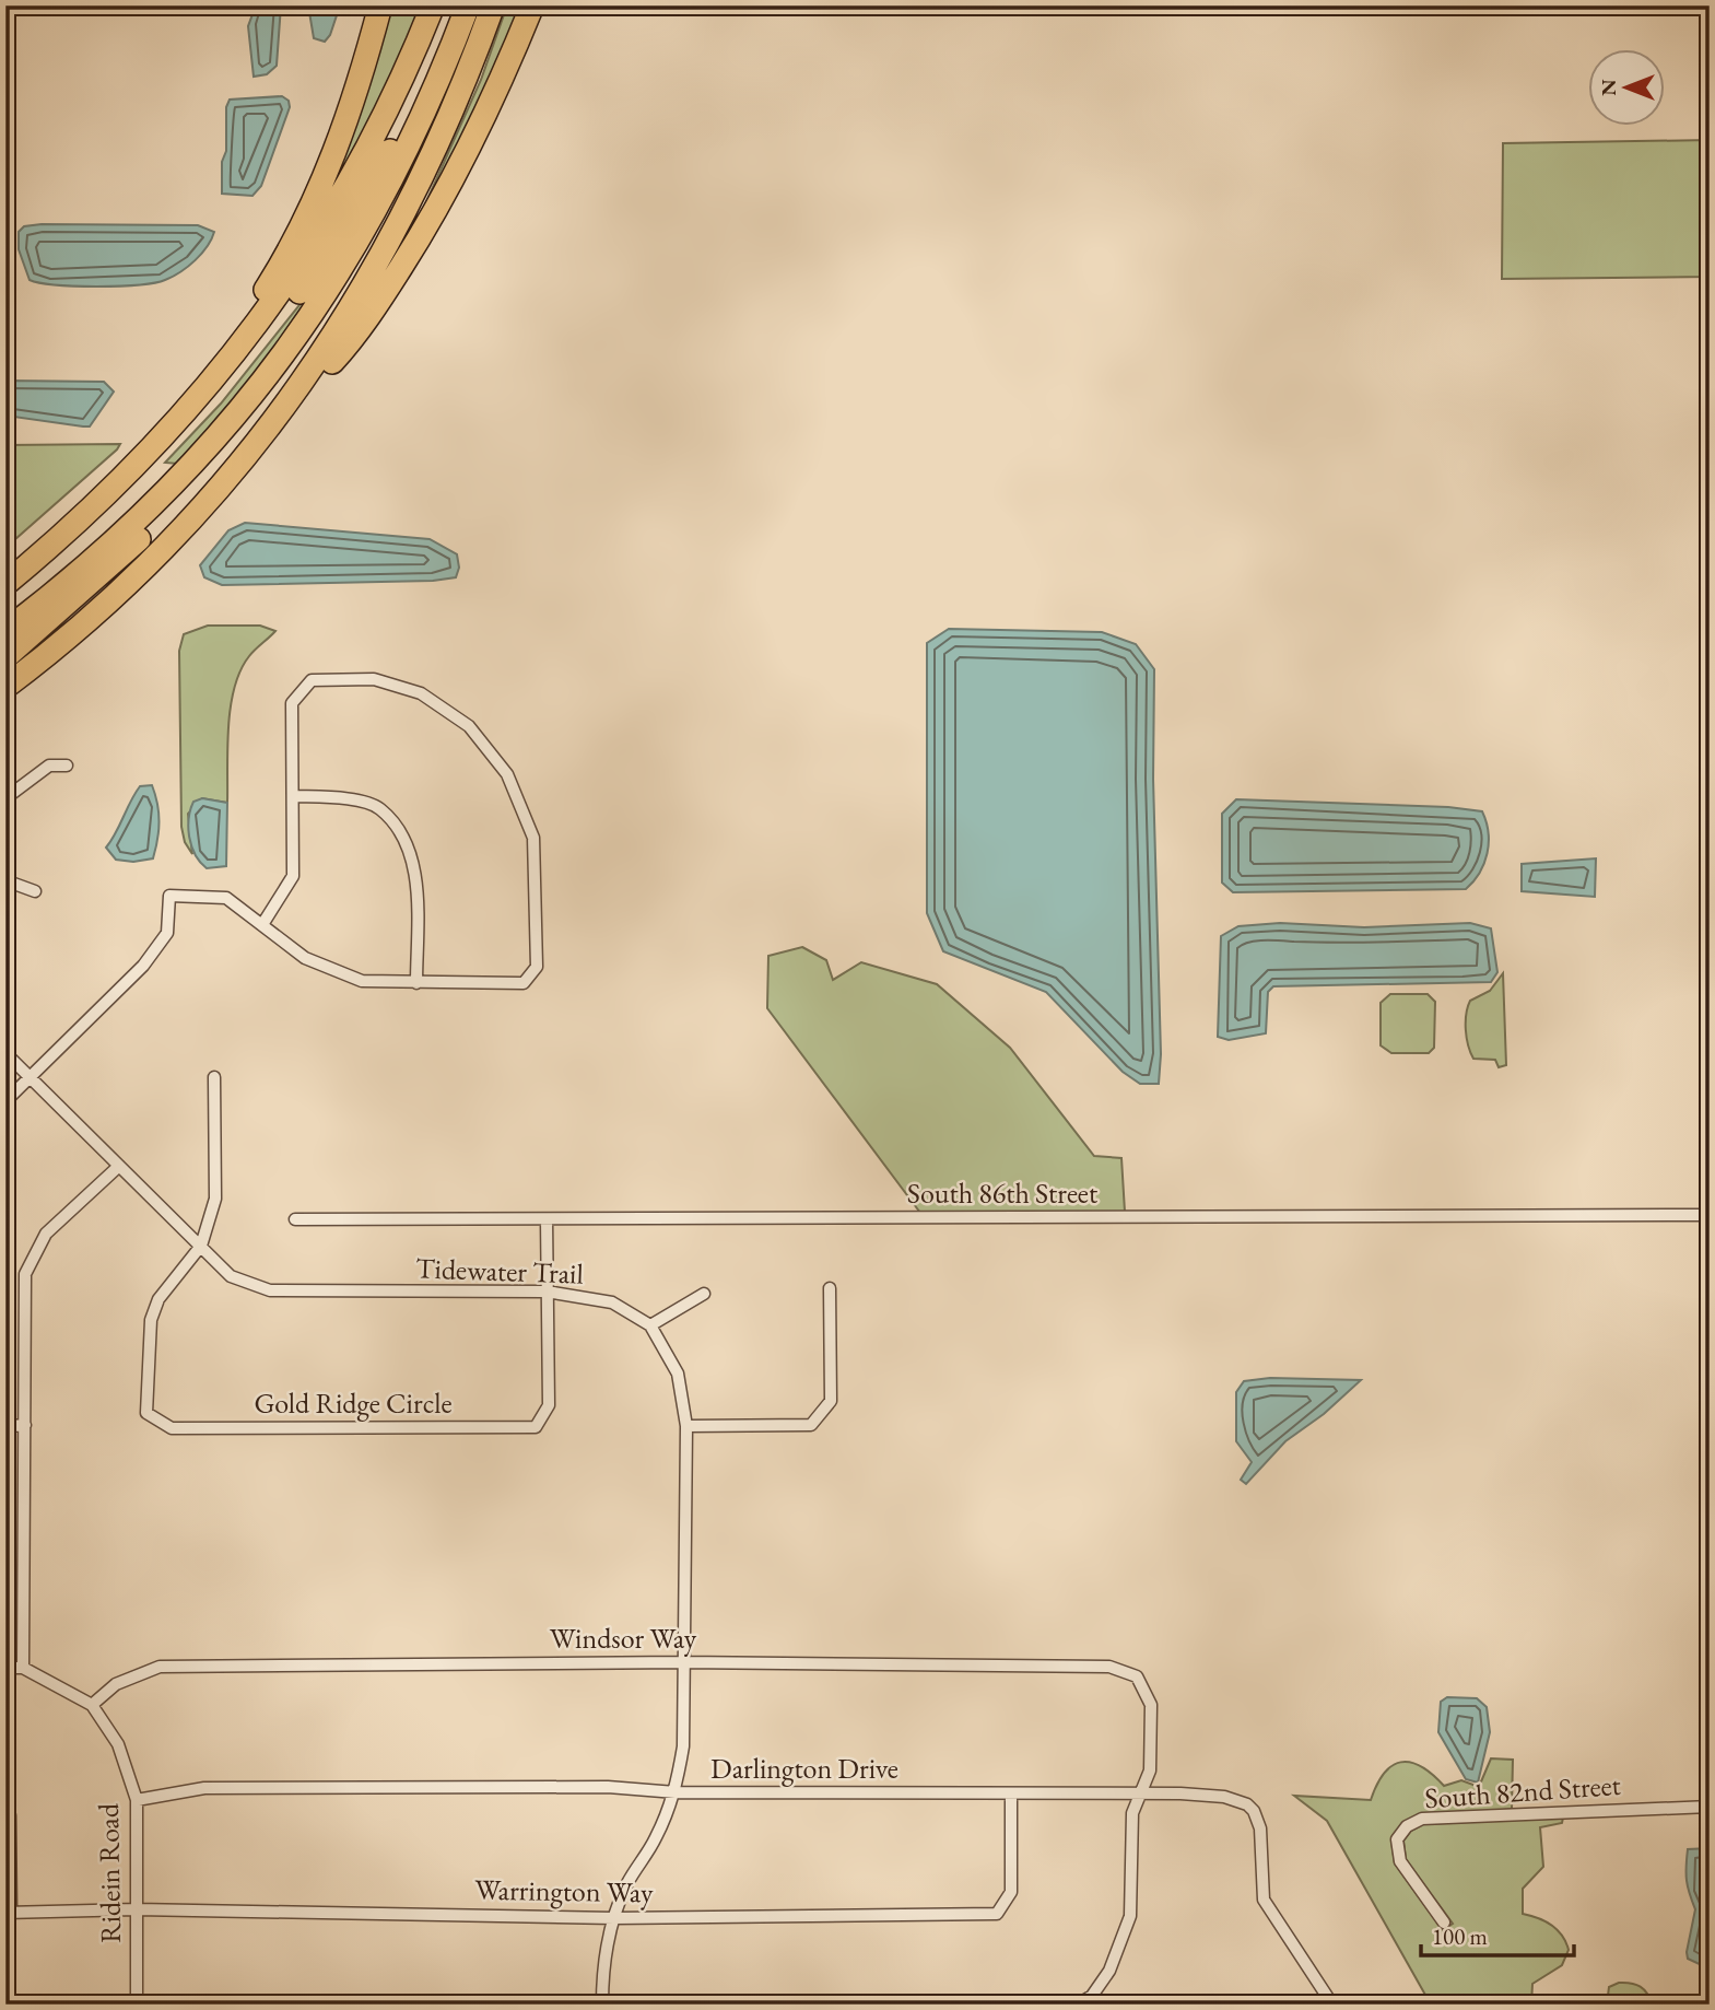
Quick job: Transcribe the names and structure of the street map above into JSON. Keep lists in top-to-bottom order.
{
  "streets": {
    "street": [
      "South 86th Street",
      "Tidewater Trail",
      "Gold Ridge Circle",
      "Windsor Way",
      "Darlington Drive",
      "South 82nd Street",
      "Ridein Road",
      "Warrington Way"
    ]
  },
  "crossings": [
    ["South 86th Street", "Gold Ridge Circle"],
    ["Tidewater Trail", "Gold Ridge Circle"],
    ["Windsor Way", "Darlington Drive"],
    ["Windsor Way", "Ridein Road"],
    ["Darlington Drive", "Ridein Road"],
    ["Darlington Drive", "Warrington Way"],
    ["Ridein Road", "Warrington Way"]
  ],
  "scale_bar": "100 m",
  "north": "left"
}
